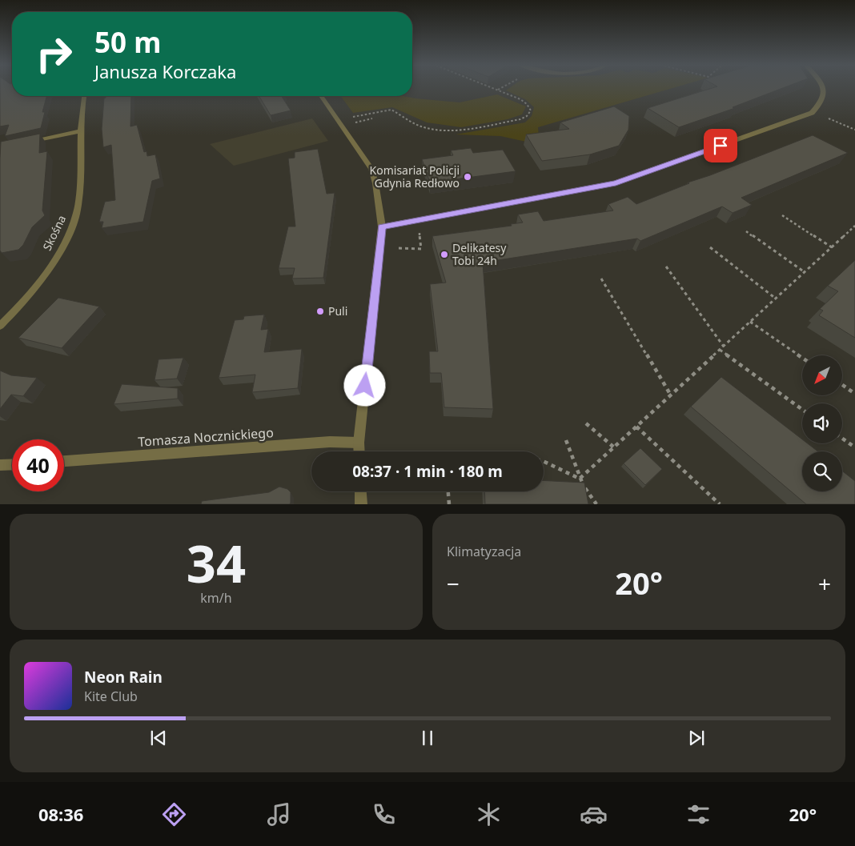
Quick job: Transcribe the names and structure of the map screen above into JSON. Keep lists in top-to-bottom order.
{
  "streets": {
    "street": ["Skośna", "Tomasza Nocznickiego"]
  },
  "places": ["Komisariat Policji Gdynia Redłowo", "Delikatesy Tobi 24h", "Puli"],
  "north": "bottom left",
  "page": {
    "turn": ["50 m", "Janusza Korczaka"],
    "limit": "40",
    "trip": "08:37 · 1 min · 180 m",
    "tile": [
      ["34", "km/h"],
      "Klimatyzacja"
    ],
    "heat": ["−", "20°", "+"],
    "song": ["Neon Rain", "Kite Club"],
    "tabs": ["08:36", "20°"]
  }
}
